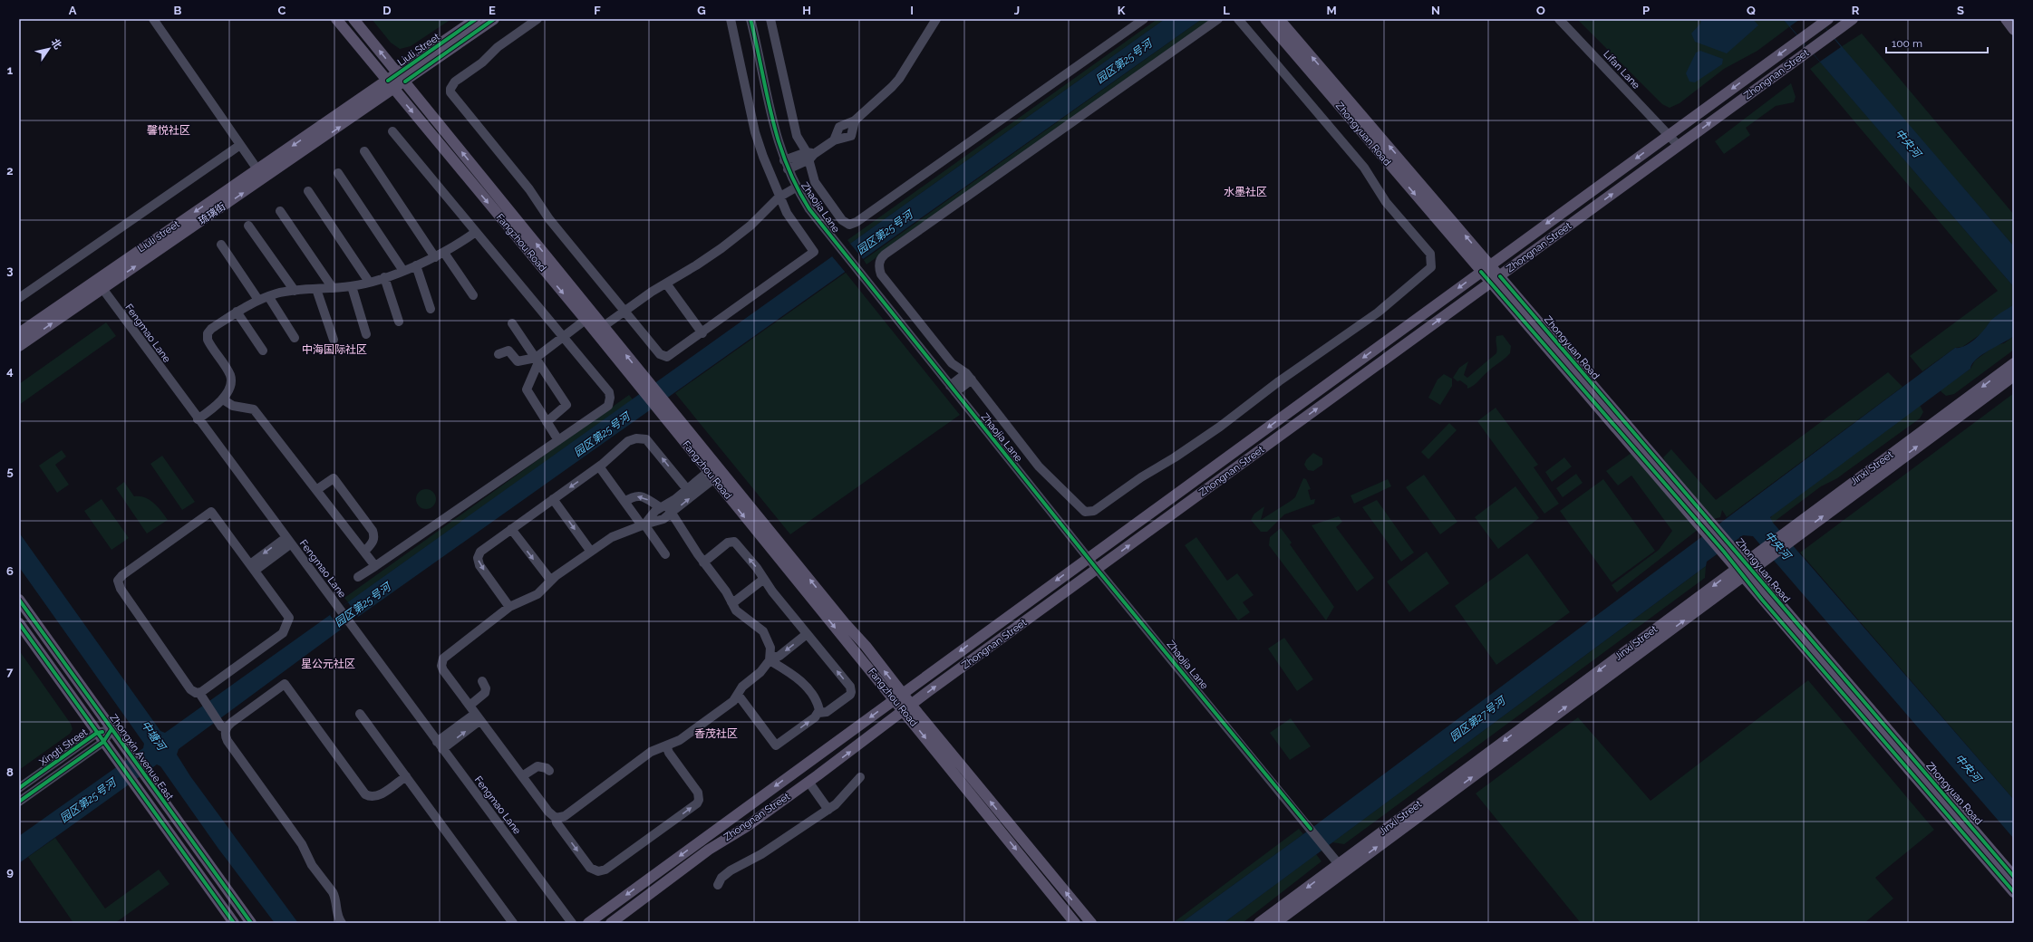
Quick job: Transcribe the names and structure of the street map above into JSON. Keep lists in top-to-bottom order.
{
  "streets": {
    "main road": [
      "Liuli Street",
      "Zhongnan Street",
      "Zhongyuan Road",
      "琉璃街",
      "Liuli street",
      "Fangzhou Road",
      "Jinxi Street",
      "Zhongxin Avenue East"
    ],
    "street": [
      "Lifan Lane",
      "Zhaojia Lane",
      "Fengmao Lane",
      "Xingti Street"
    ]
  },
  "crossings": [
    ["Liuli Street", "琉璃街"],
    ["Liuli Street", "Liuli street"],
    ["Liuli Street", "Fangzhou Road"],
    ["Lifan Lane", "Zhongnan Street"],
    ["Zhongnan Street", "Zhongyuan Road"],
    ["Zhongnan Street", "Zhaojia Lane"],
    ["Zhongnan Street", "Fangzhou Road"],
    ["Zhongyuan Road", "Jinxi Street"],
    ["Zhaojia Lane", "Jinxi Street"],
    ["琉璃街", "Liuli street"],
    ["琉璃街", "Fangzhou Road"],
    ["琉璃街", "Fengmao Lane"],
    ["Liuli street", "Fangzhou Road"],
    ["Liuli street", "Fengmao Lane"],
    ["Xingti Street", "Zhongxin Avenue East"]
  ],
  "one_way": ["琉璃街", "Liuli street"],
  "districts": [
    "馨悦社区",
    "水墨社区",
    "中海国际社区",
    "星公元社区",
    "香茂社区"
  ],
  "water": [
    "园区第25号河",
    "中央河",
    "园区第27号河",
    "中塘河"
  ],
  "scale_bar": "100 m",
  "north": "top right",
  "grid": {
    "columns": [
      "A",
      "B",
      "C",
      "D",
      "E",
      "F",
      "G",
      "H",
      "I",
      "J",
      "K",
      "L",
      "M",
      "N",
      "O",
      "P",
      "Q",
      "R",
      "S"
    ],
    "rows": [
      "1",
      "2",
      "3",
      "4",
      "5",
      "6",
      "7",
      "8",
      "9"
    ]
  }
}
